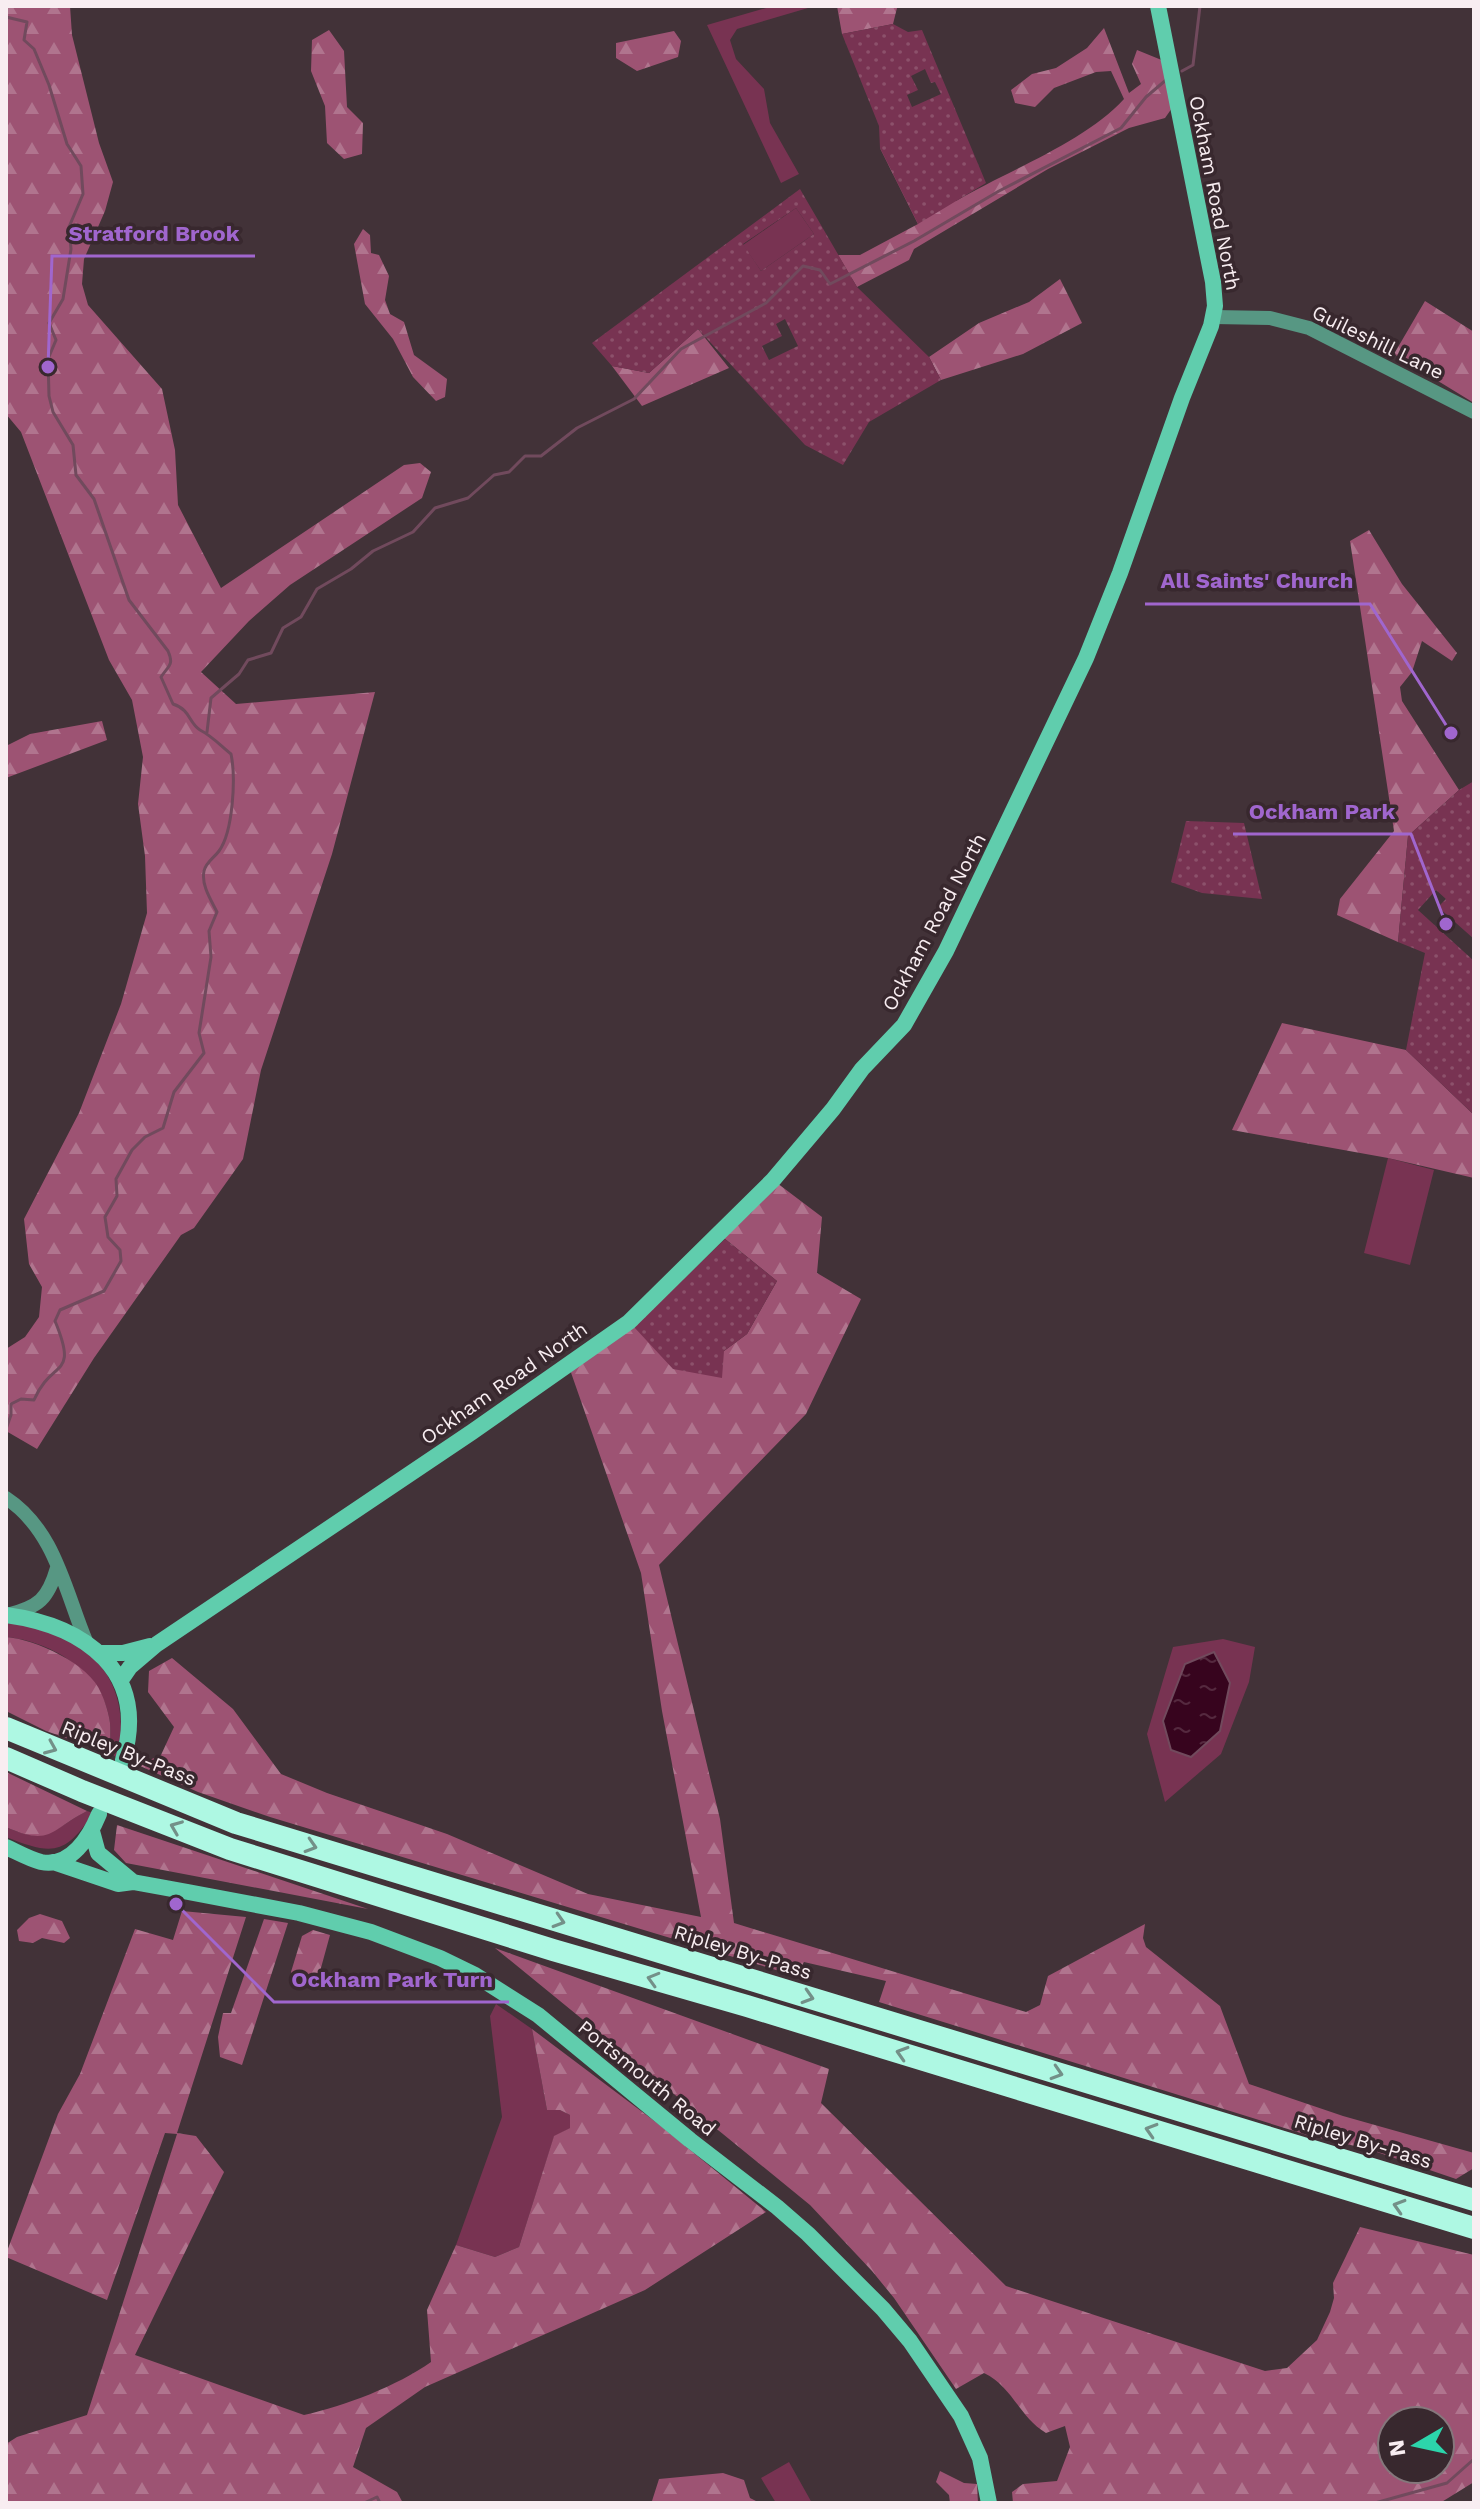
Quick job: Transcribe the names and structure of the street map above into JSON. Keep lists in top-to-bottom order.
{
  "streets": {
    "highway": ["Ripley By-Pass"],
    "main road": ["Ockham Road North", "Portsmouth Road"],
    "street": ["Guileshill Lane"]
  },
  "crossings": [
    ["Ockham Road North", "Guileshill Lane"]
  ],
  "places": [
    "Stratford Brook",
    "All Saints' Church",
    "Ockham Park",
    "Ockham Park Turn"
  ],
  "north": "left"
}
